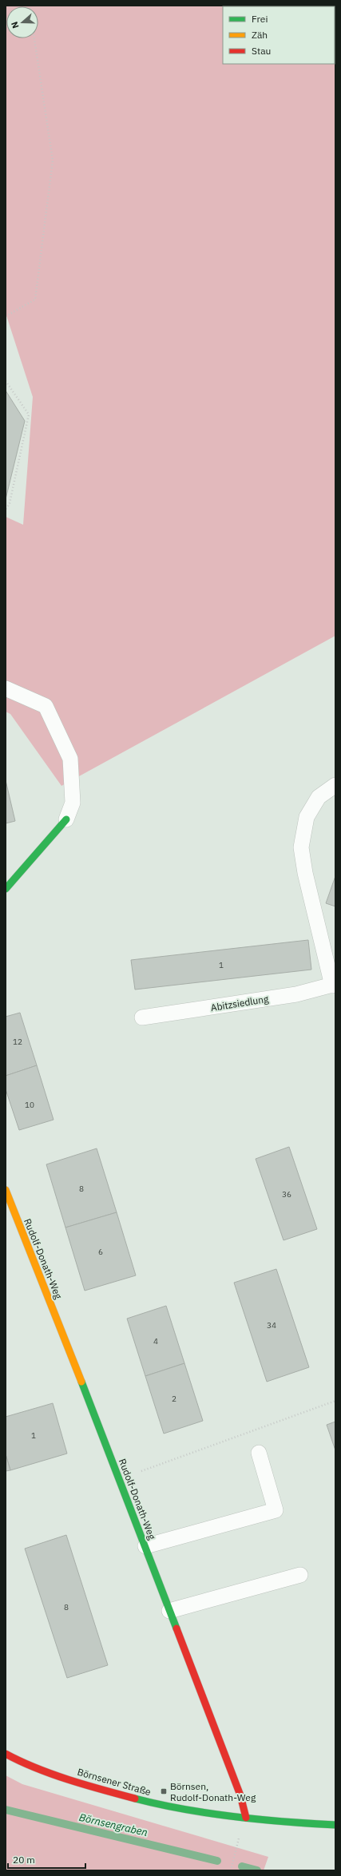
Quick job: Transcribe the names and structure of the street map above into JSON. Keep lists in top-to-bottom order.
{
  "streets": {
    "street": ["Rudolf-Donath-Weg", "Börnsener Straße"],
    "lane": ["Abitzsiedlung"]
  },
  "crossings": [
    ["Rudolf-Donath-Weg", "Börnsener Straße"]
  ],
  "water": ["Börnsengraben"],
  "places": {
    "transit": ["Börnsen, Rudolf-Donath-Weg"]
  },
  "house_numbers": [
    "1",
    "12",
    "10",
    "8",
    "36",
    "6",
    "34",
    "4",
    "2",
    "1",
    "8"
  ],
  "legend": ["Frei", "Zäh", "Stau"],
  "scale_bar": "20 m",
  "north": "left"
}
